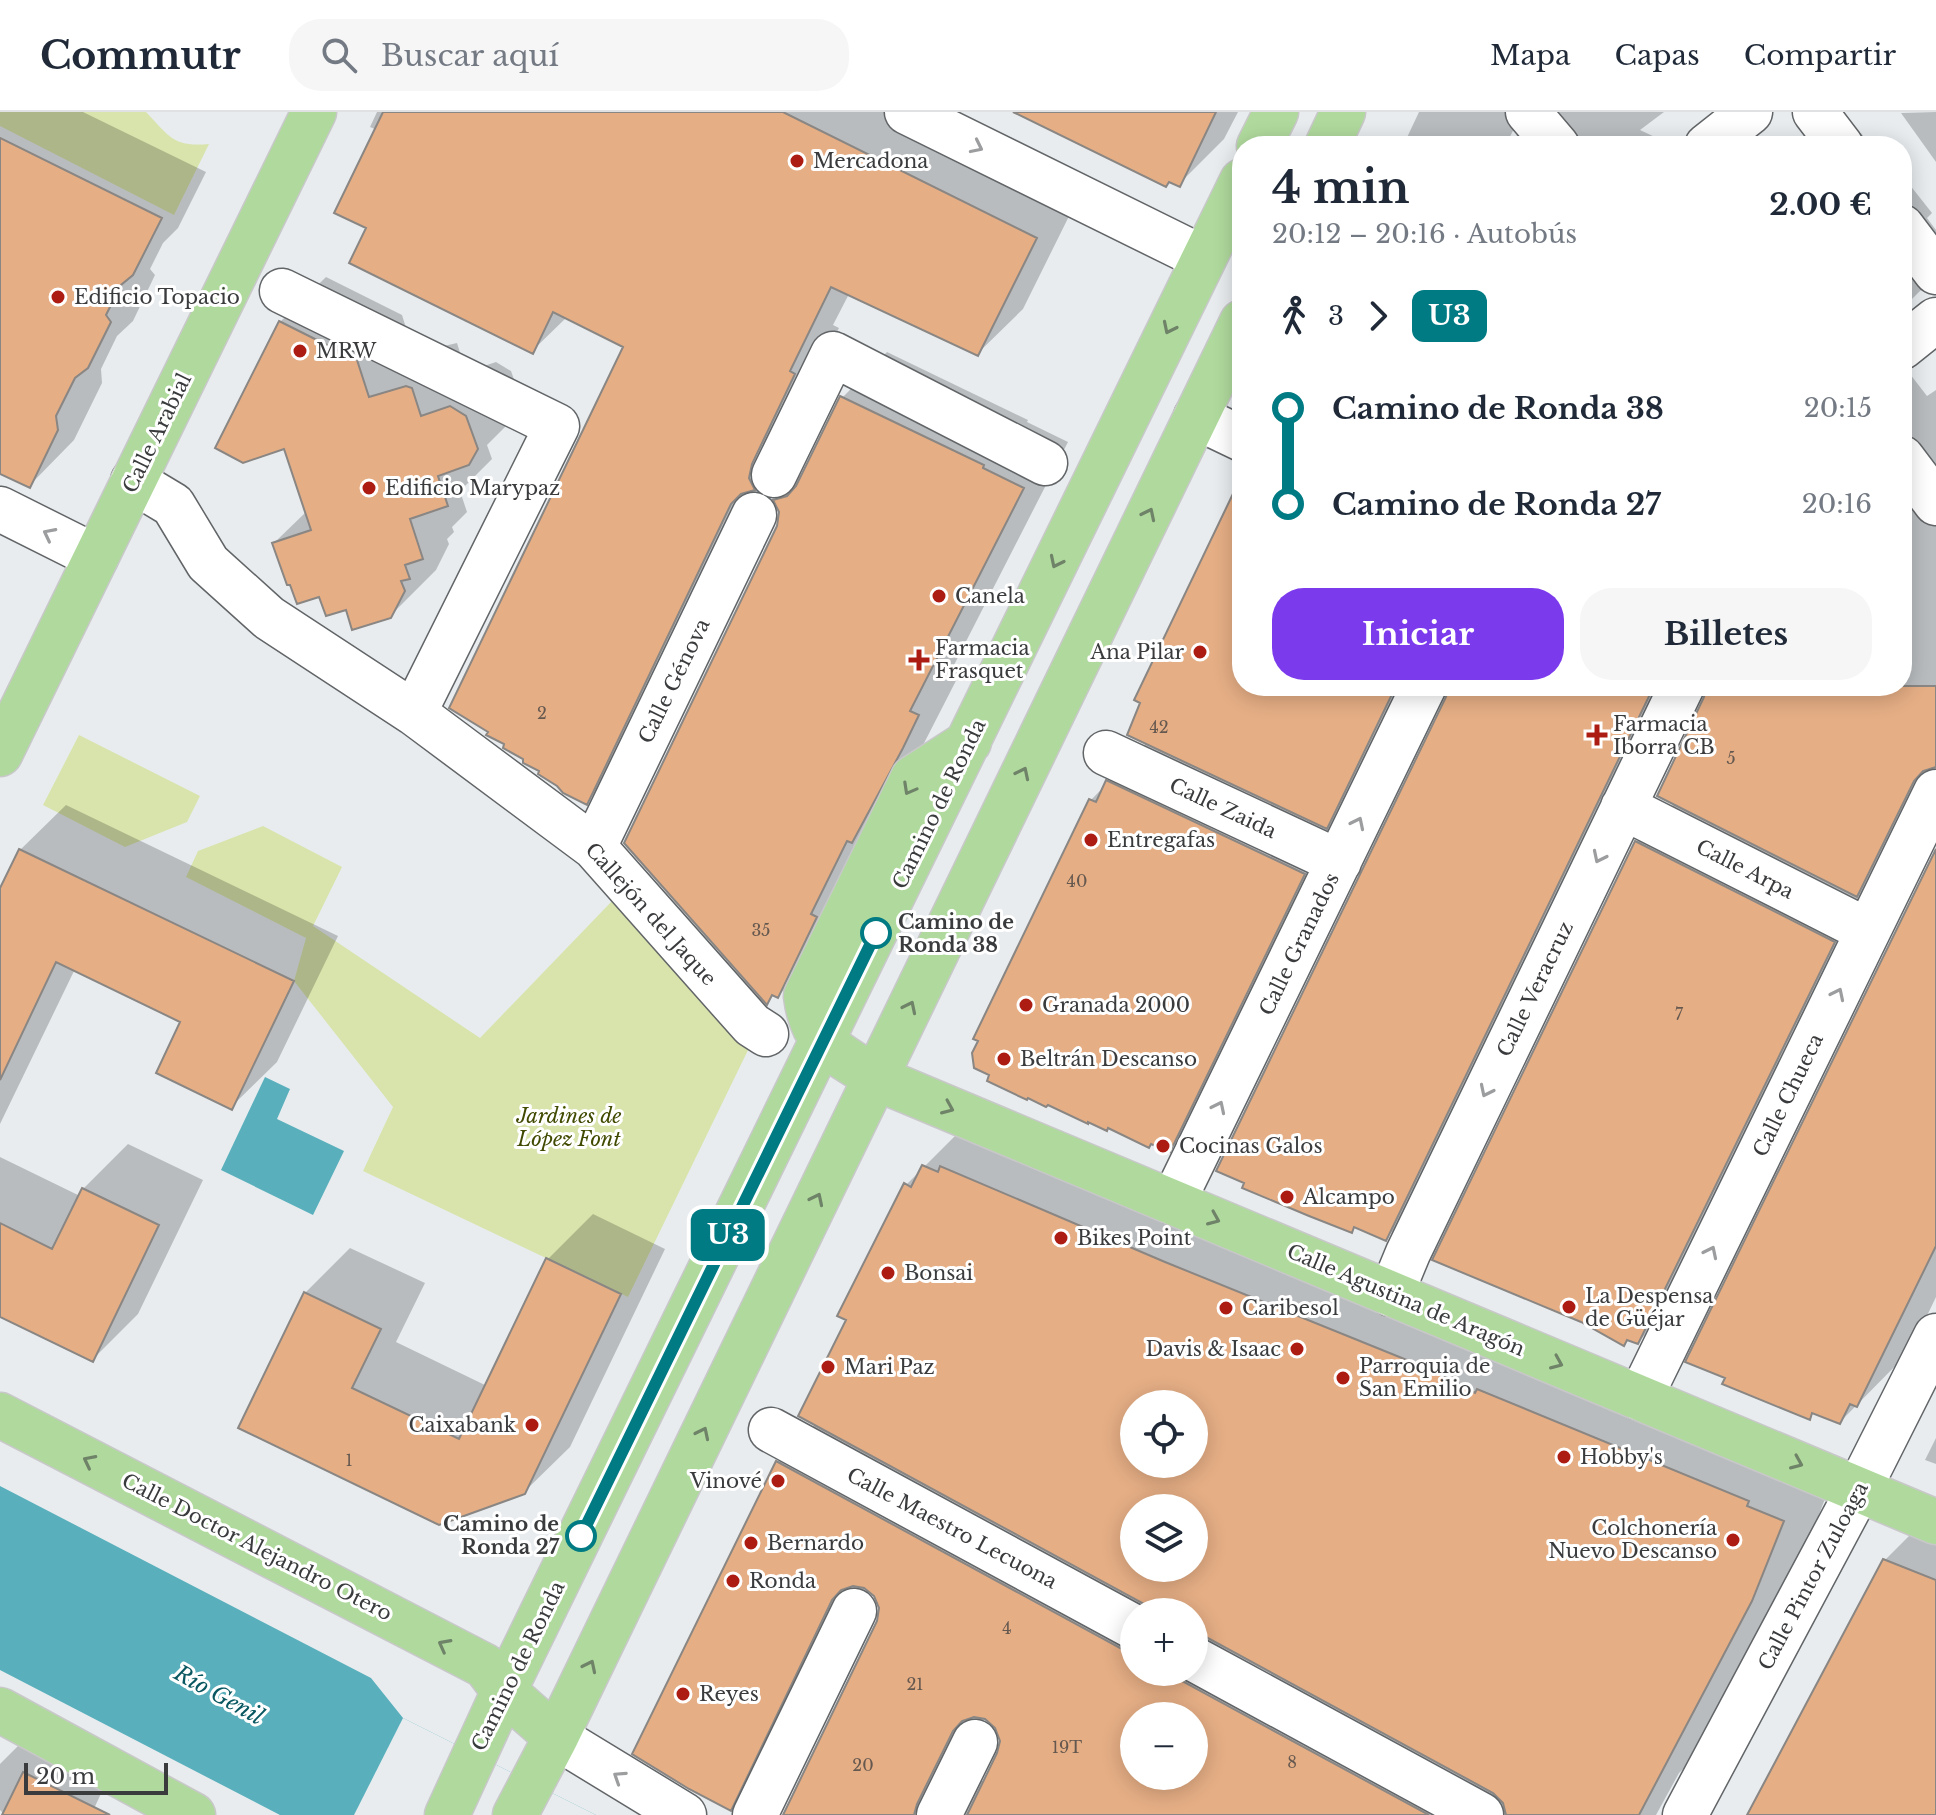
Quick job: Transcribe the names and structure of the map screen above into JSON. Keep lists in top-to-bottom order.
{
  "streets": {
    "main road": [
      "Calle Arabial",
      "Camino de Ronda",
      "Calle Agustina de Aragón",
      "Calle Doctor Alejandro Otero"
    ],
    "street": [
      "Calle Génova",
      "Calle Zaida",
      "Calle Arpa",
      "Callejón del Jaque",
      "Calle Granados",
      "Calle Veracruz",
      "Calle Chueca",
      "Calle Maestro Lecuona",
      "Calle Pintor Zuloaga"
    ]
  },
  "crossings": [
    ["Calle Arabial", "Callejón del Jaque"],
    ["Calle Génova", "Callejón del Jaque"],
    ["Camino de Ronda", "Calle Agustina de Aragón"],
    ["Camino de Ronda", "Calle Doctor Alejandro Otero"],
    ["Calle Zaida", "Calle Granados"],
    ["Calle Arpa", "Calle Veracruz"],
    ["Calle Arpa", "Calle Chueca"],
    ["Calle Granados", "Calle Agustina de Aragón"],
    ["Calle Veracruz", "Calle Agustina de Aragón"],
    ["Calle Chueca", "Calle Agustina de Aragón"],
    ["Calle Agustina de Aragón", "Calle Pintor Zuloaga"]
  ],
  "one_way": [
    "Calle Granados",
    "Calle Veracruz",
    "Calle Chueca",
    "Calle Agustina de Aragón"
  ],
  "water": ["Río Genil"],
  "parks": ["Jardines de López Font"],
  "places": {
    "other": [
      "Mercadona",
      "Edificio Topacio",
      "MRW",
      "Edificio Marypaz",
      "Canela",
      "Ana Pilar",
      "Entregafas",
      "Camino de Ronda 38",
      "Granada 2000",
      "Beltrán Descanso",
      "Cocinas Galos",
      "Alcampo",
      "Bikes Point",
      "Bonsai",
      "La Despensa de Güéjar",
      "Caribesol",
      "Davis & Isaac",
      "Mari Paz",
      "Parroquia de San Emilio",
      "Caixabank",
      "Hobby's",
      "Vinové",
      "Camino de Ronda 27",
      "Colchonería Nuevo Descanso",
      "Bernardo",
      "Ronda",
      "Reyes"
    ],
    "health": ["Farmacia Frasquet", "Farmacia Iborra CB"]
  },
  "lines": ["bus line U3"],
  "house_numbers": [
    "2",
    "42",
    "5",
    "40",
    "35",
    "7",
    "1",
    "4",
    "21",
    "19T",
    "8",
    "20"
  ],
  "scale_bar": "20 m",
  "page": {
    "header": "Commutr",
    "search": "Buscar aquí",
    "nav": ["Mapa", "Capas", "Compartir"],
    "on_map": "U3",
    "heading": ["4 min", "20:12 – 20:16 · Autobús", "2.00 €"],
    "legs": ["3", "U3"],
    "list": [
      {
        "name": "Camino de Ronda 38",
        "value": "20:15"
      },
      {
        "name": "Camino de Ronda 27",
        "value": "20:16"
      }
    ],
    "buttons": ["Iniciar", "Billetes"],
    "map_buttons": ["+", "−"],
    "scale": "20 m"
  }
}
